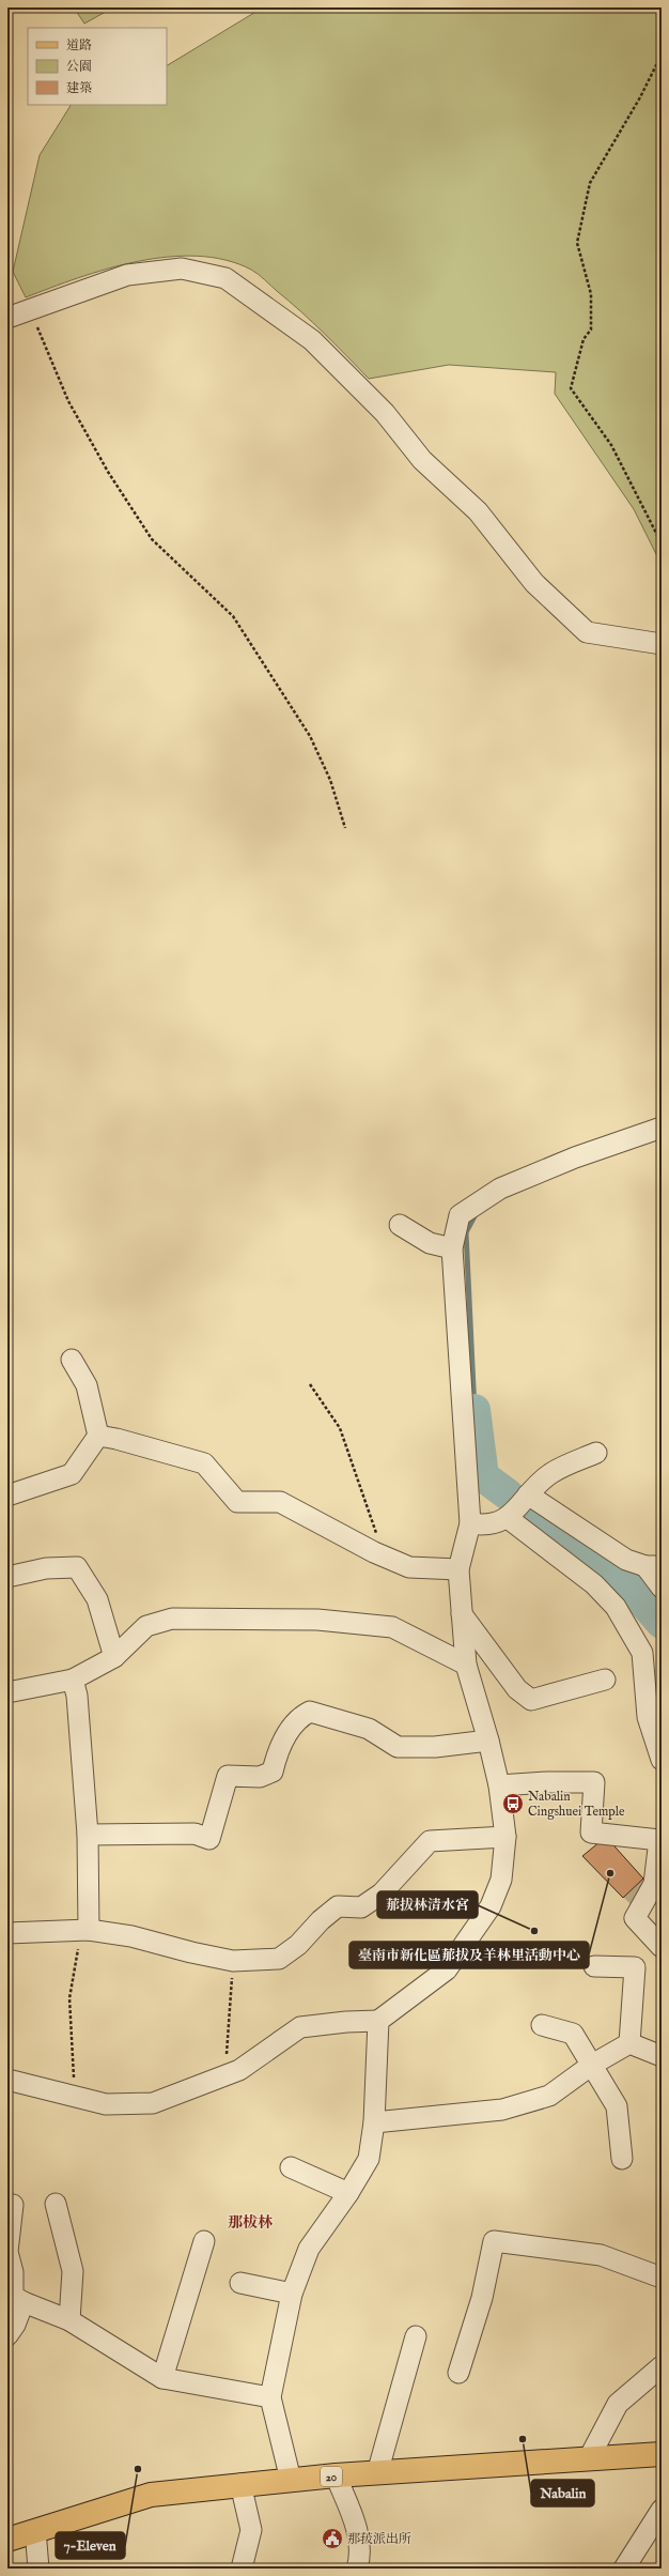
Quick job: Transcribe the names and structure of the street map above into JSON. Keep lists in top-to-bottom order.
{
  "streets": {
    "main road": ["20"]
  },
  "districts": ["那柭林"],
  "places": {
    "bus stop": ["Nabalin Cingshuei Temple"],
    "other": [
      "臺南市新化區𦰡拔及羊林里活動中心",
      "𦰡拔林清水宮",
      "Nabalin",
      "7-Eleven"
    ],
    "public building": ["那菝派出所"]
  },
  "legend": ["道路", "公園", "建築"]
}
